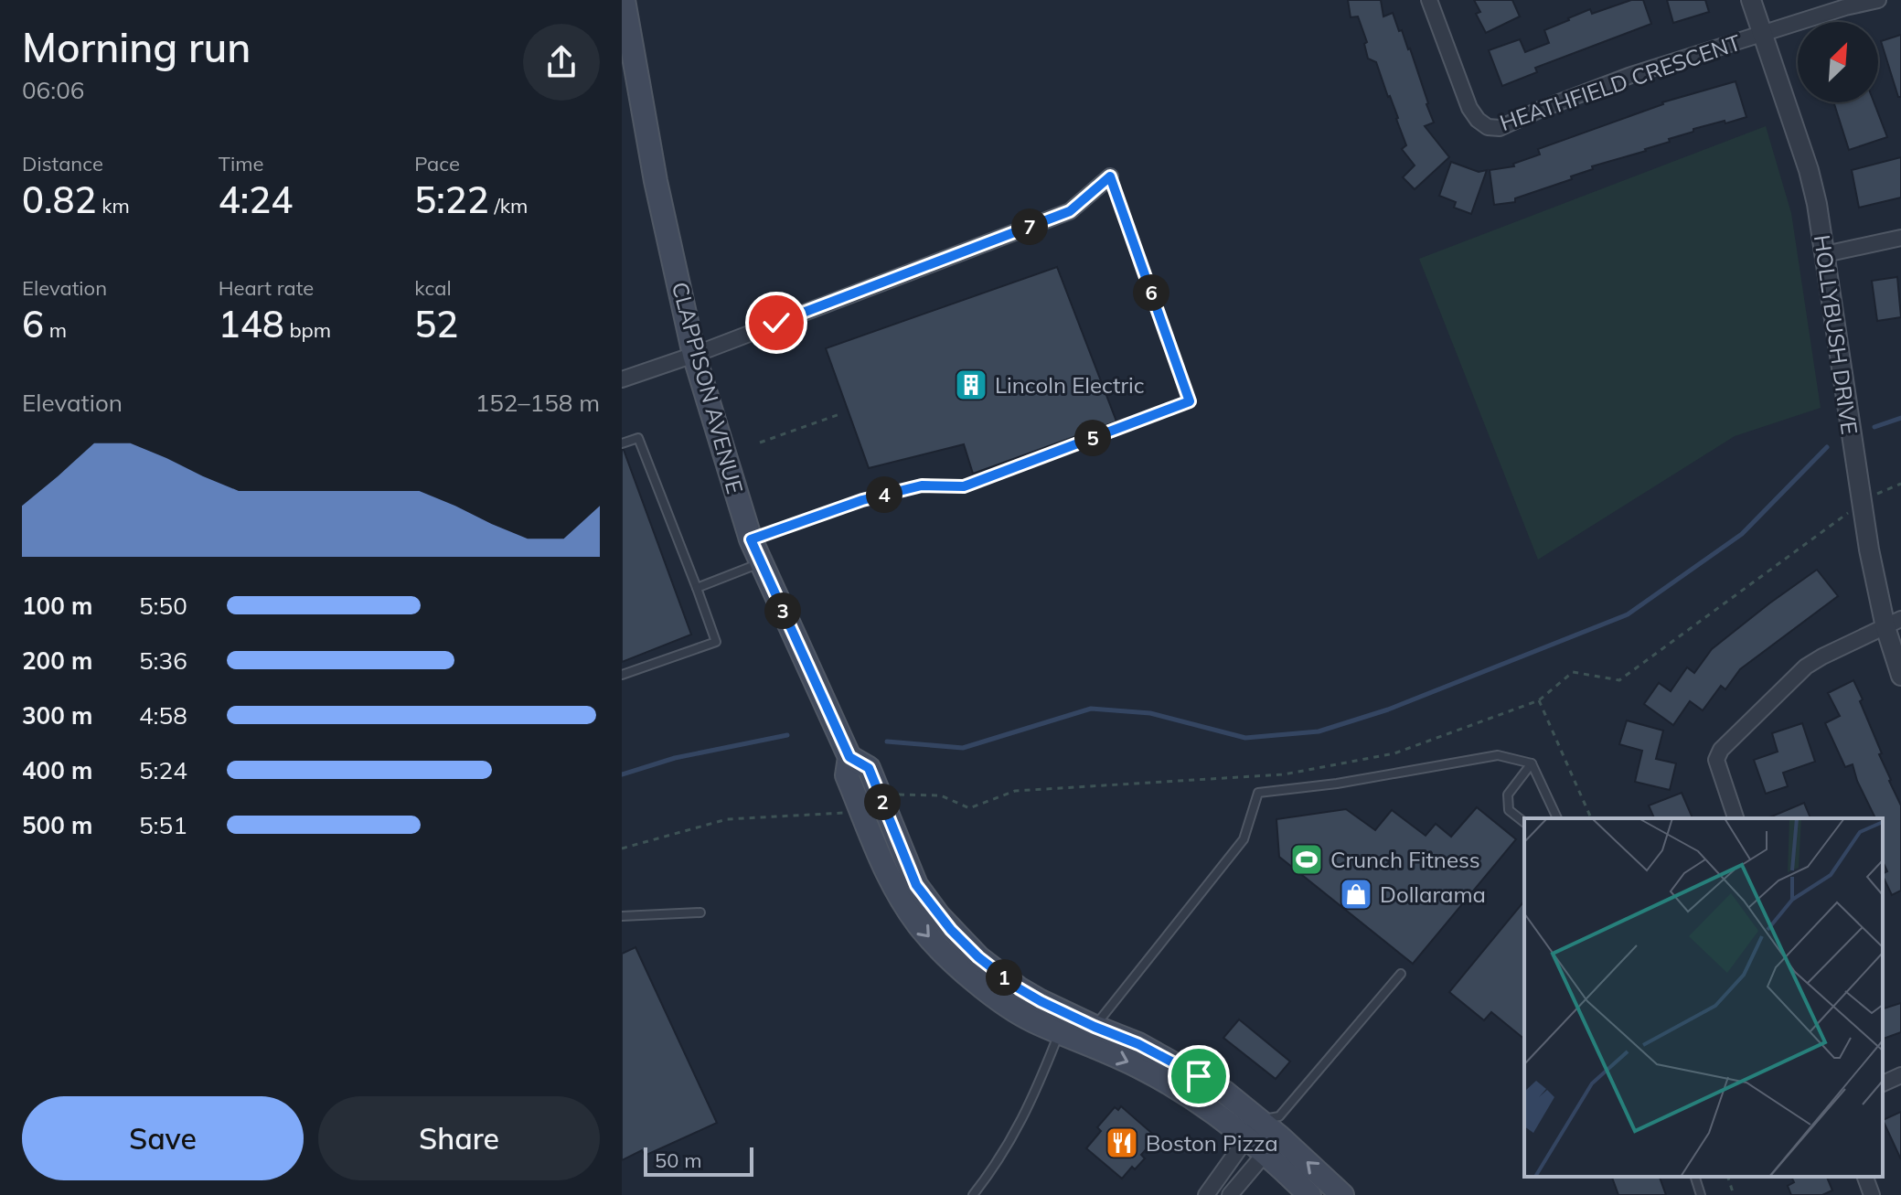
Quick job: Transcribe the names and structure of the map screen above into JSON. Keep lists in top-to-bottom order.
{
  "streets": {
    "main road": ["CLAPPISON AVENUE"],
    "street": ["HEATHFIELD CRESCENT", "HOLLYBUSH DRIVE"]
  },
  "crossings": [
    ["HEATHFIELD CRESCENT", "HOLLYBUSH DRIVE"]
  ],
  "places": {
    "building": ["Lincoln Electric"],
    "sports": ["Crunch Fitness"],
    "shop": ["Dollarama"],
    "restaurant": ["Boston Pizza"]
  },
  "scale_bar": "50 m",
  "north": "top right",
  "page": {
    "heading": ["Morning run", "06:06"],
    "stats": [
      ["Distance", "0.82 km"],
      ["Time", "4:24"],
      ["Pace", "5:22 /km"],
      ["Elevation", "6 m"],
      ["Heart rate", "148 bpm"],
      ["kcal", "52"]
    ],
    "pins": [
      "7",
      "6",
      "5",
      "4",
      "3",
      "2",
      "1"
    ],
    "chart": ["Elevation", "152–158 m"],
    "list": [
      {
        "name": "100 m",
        "note": "5:50"
      },
      {
        "name": "200 m",
        "note": "5:36"
      },
      {
        "name": "300 m",
        "note": "4:58"
      },
      {
        "name": "400 m",
        "note": "5:24"
      },
      {
        "name": "500 m",
        "note": "5:51"
      }
    ],
    "buttons": ["Save", "Share"],
    "scale": "50 m"
  }
}
